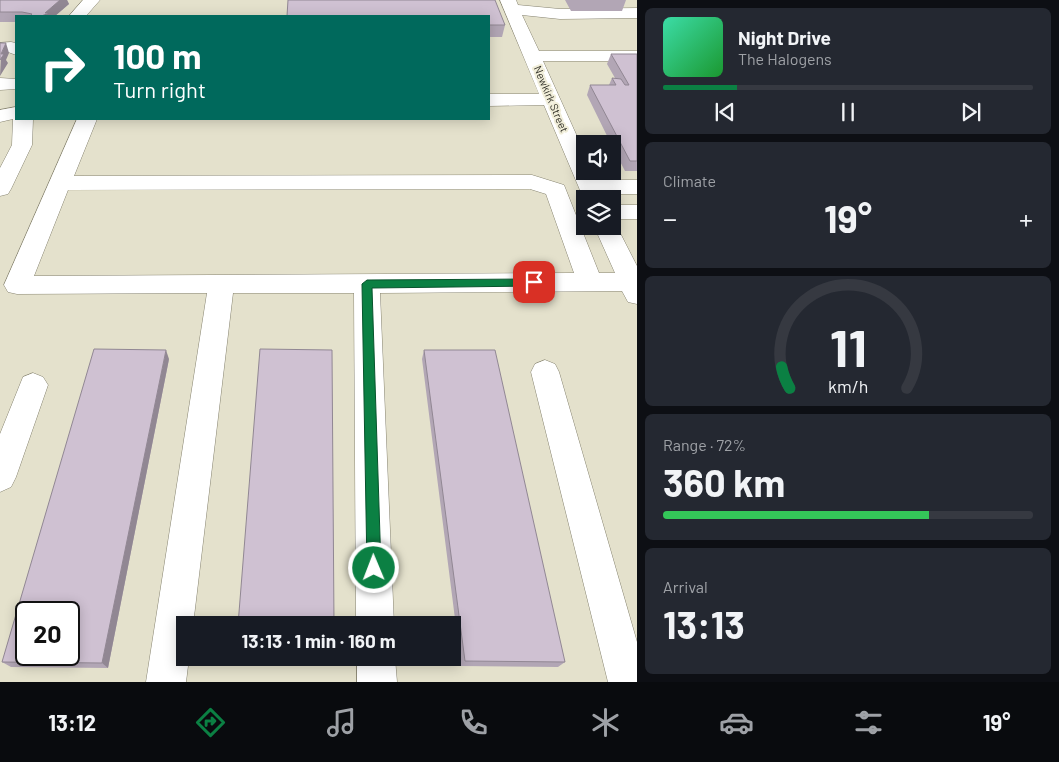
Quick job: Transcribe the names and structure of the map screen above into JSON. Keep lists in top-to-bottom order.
{
  "streets": {
    "street": ["Newkirk Street"]
  },
  "page": {
    "turn": ["100 m", "Turn right"],
    "song": ["Night Drive", "The Halogens"],
    "tile": [
      "Climate",
      ["Range · 72%", "360 km"],
      ["Arrival", "13:13"]
    ],
    "heat": ["−", "19°", "+"],
    "limit": "20",
    "trip": "13:13 · 1 min · 160 m",
    "tabs": ["13:12", "19°"],
    "gauge": ["11", "km/h"]
  }
}
